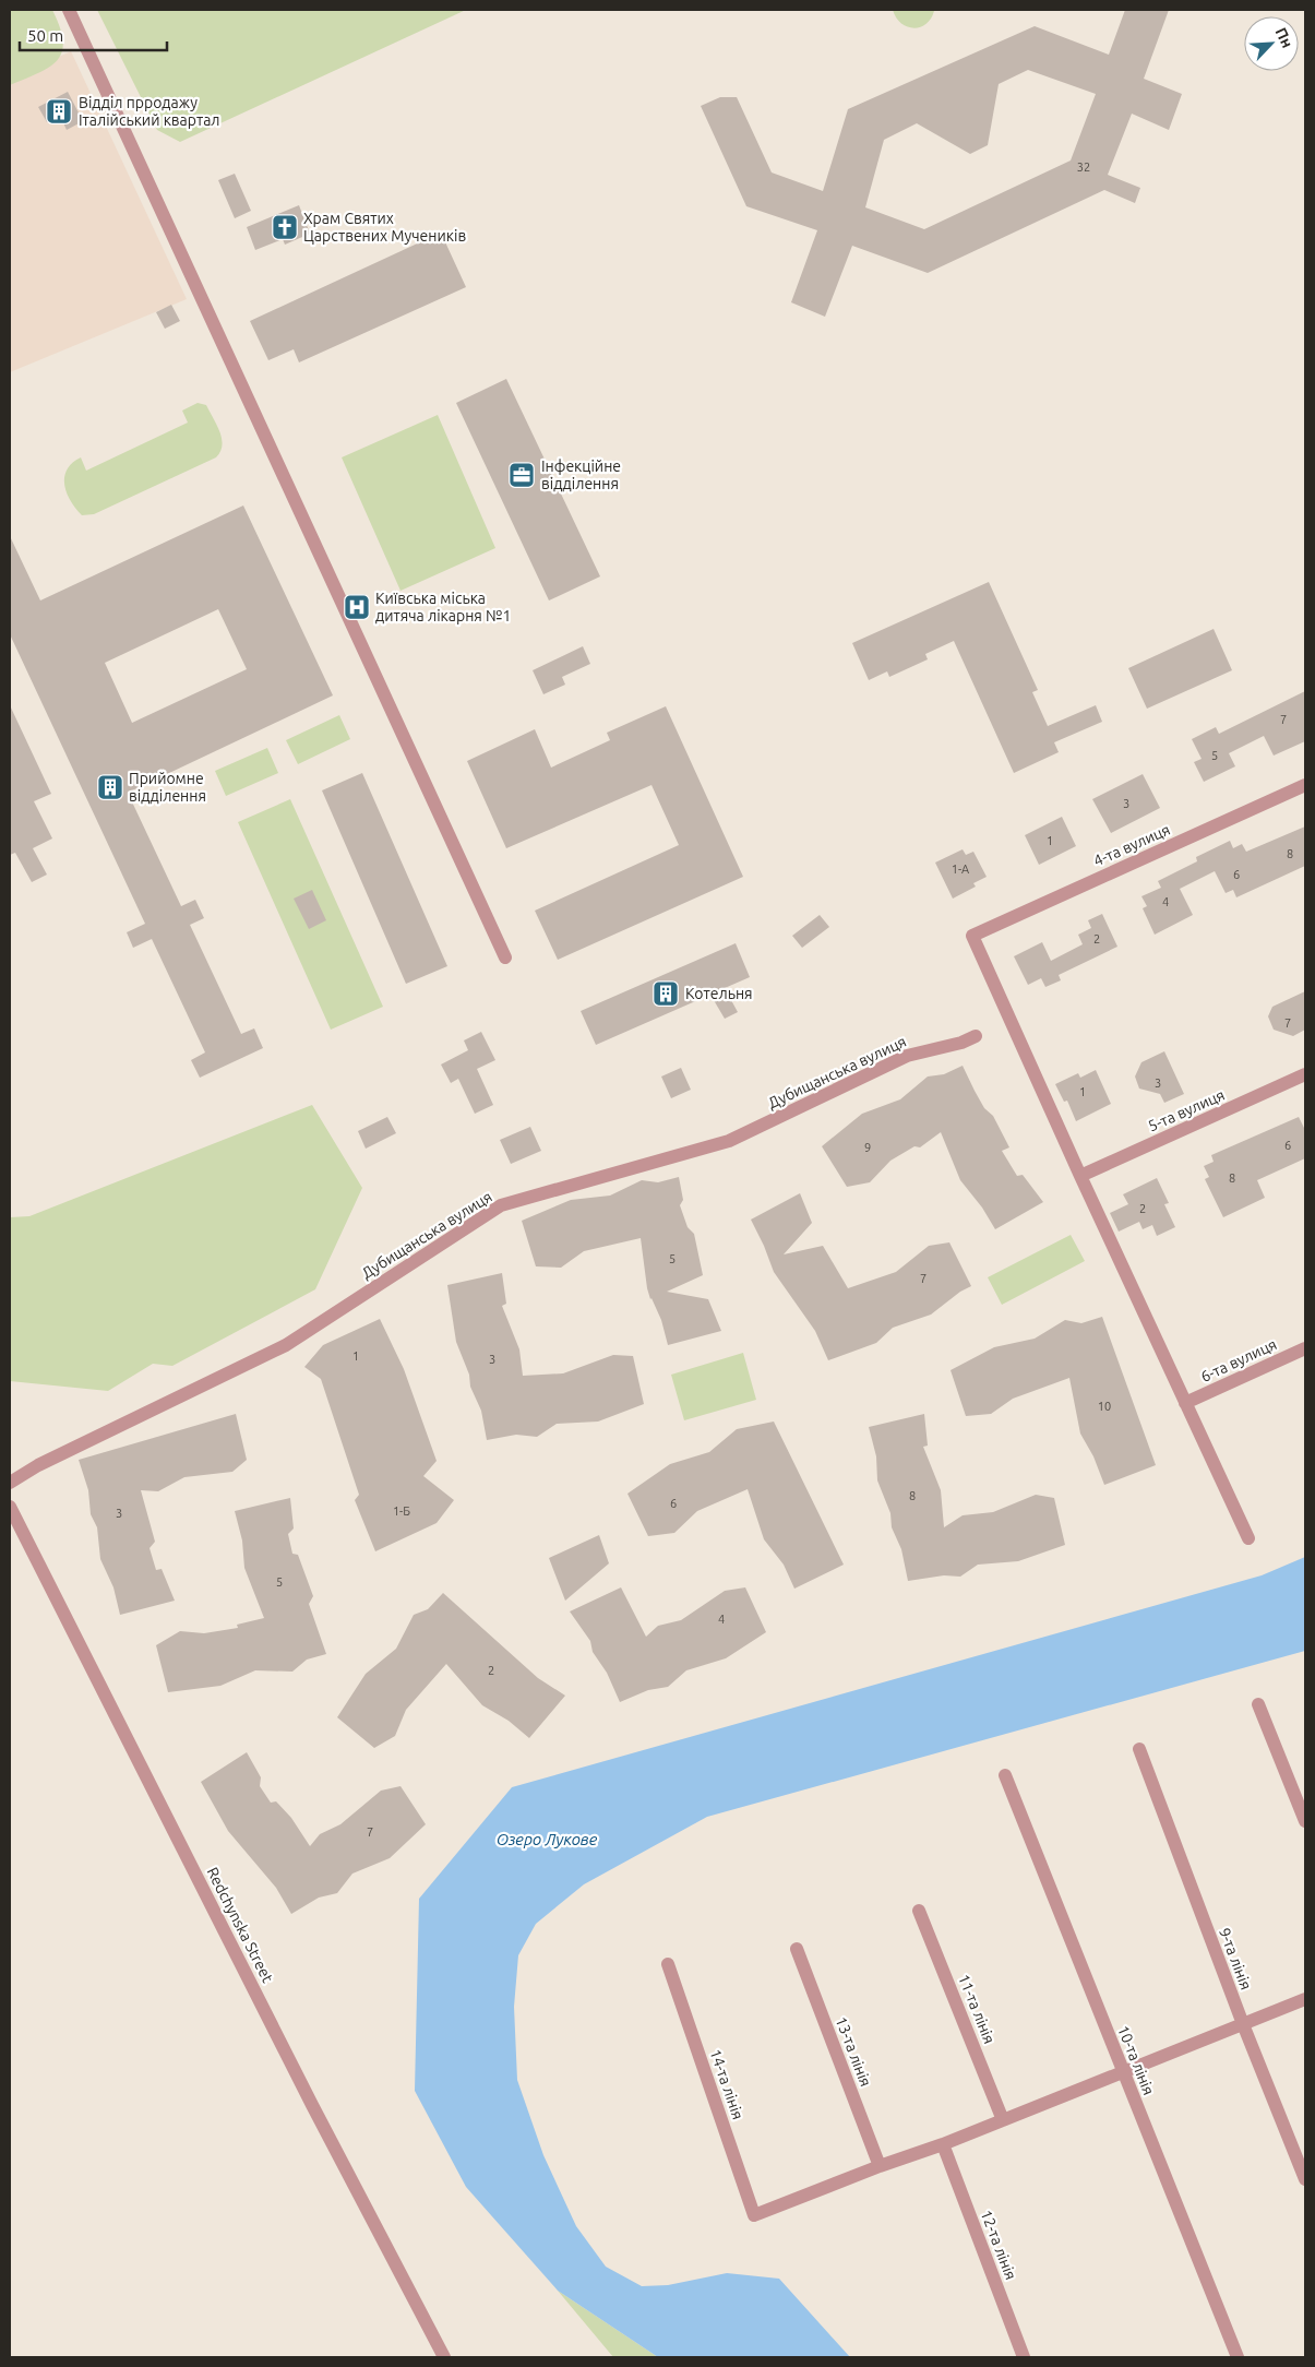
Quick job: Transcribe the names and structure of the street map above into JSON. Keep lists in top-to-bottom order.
{
  "streets": {
    "street": [
      "4-та вулиця",
      "Дубищанська вулиця",
      "5-та вулиця",
      "6-та вулиця",
      "Redchynska Street",
      "9-та лінія",
      "11-та лінія",
      "13-та лінія",
      "10-та лінія",
      "14-та лінія",
      "12-та лінія"
    ]
  },
  "crossings": [
    ["4-та вулиця", "5-та вулиця"],
    ["13-та лінія", "14-та лінія"]
  ],
  "water": ["Озеро Лукове"],
  "places": {
    "building": ["Відділ прродажу Італійський квартал", "Прийомне відділення", "Котельня"],
    "church": ["Храм Святих Царствених Мучеників"],
    "office": ["Інфекційне відділення"],
    "hospital": ["Київська міська дитяча лікарня №1"]
  },
  "house_numbers": [
    "32",
    "7",
    "5",
    "3",
    "1",
    "8",
    "1-А",
    "6",
    "4",
    "2",
    "7",
    "3",
    "1",
    "6",
    "9",
    "8",
    "2",
    "5",
    "7",
    "1",
    "3",
    "10",
    "8",
    "6",
    "1-Б",
    "3",
    "5",
    "4",
    "2",
    "7"
  ],
  "scale_bar": "50 m",
  "north": "top right"
}
